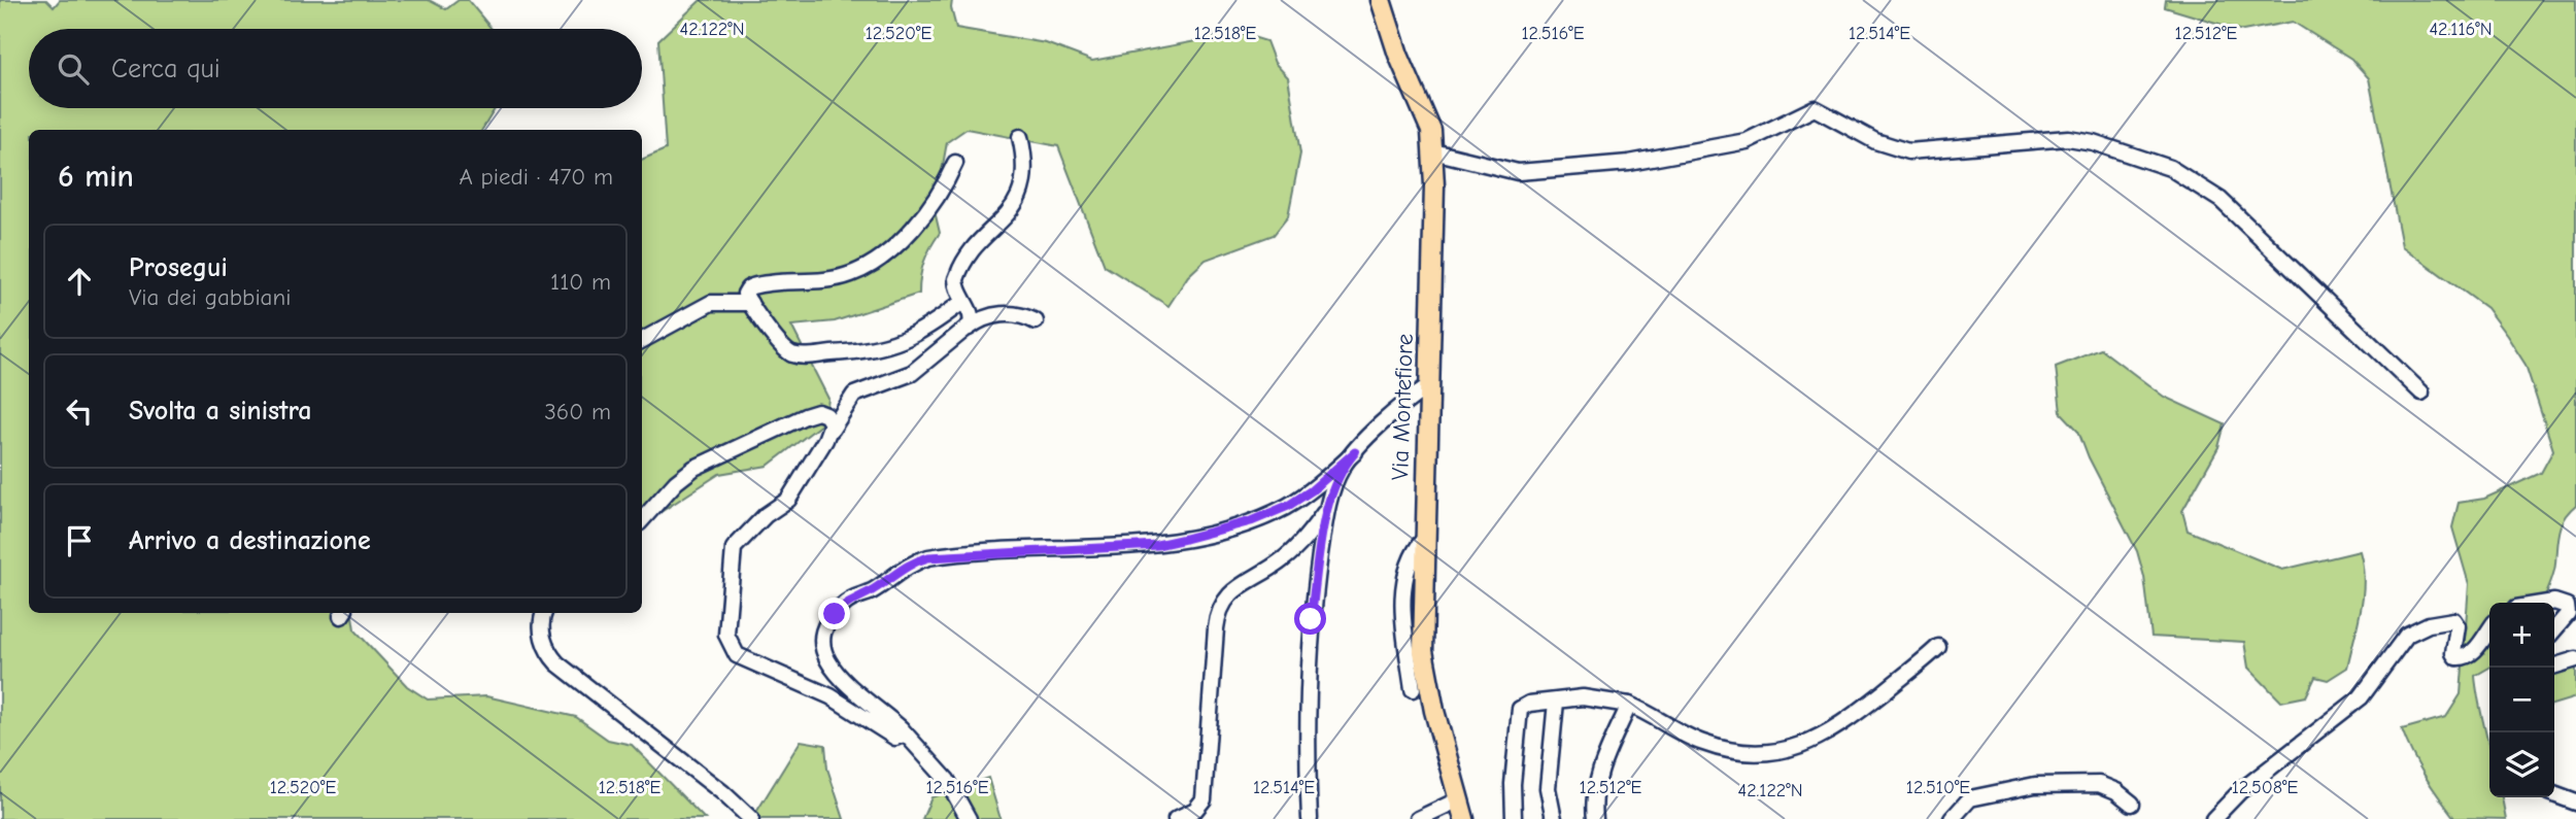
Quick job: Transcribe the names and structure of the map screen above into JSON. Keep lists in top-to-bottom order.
{
  "streets": {
    "main road": ["Via Montefiore"]
  },
  "page": {
    "search": "Cerca qui",
    "heading": ["6 min", "A piedi · 470 m"],
    "list": [
      ["Prosegui", "Via dei gabbiani", "110 m"],
      ["Svolta a sinistra", "360 m"],
      "Arrivo a destinazione"
    ],
    "map_buttons": ["+", "−"]
  },
  "coordinates": [
    "42.122°N",
    "42.116°N",
    "12.520°E",
    "12.518°E",
    "12.516°E",
    "12.514°E",
    "12.512°E",
    "12.510°E",
    "12.508°E"
  ]
}
